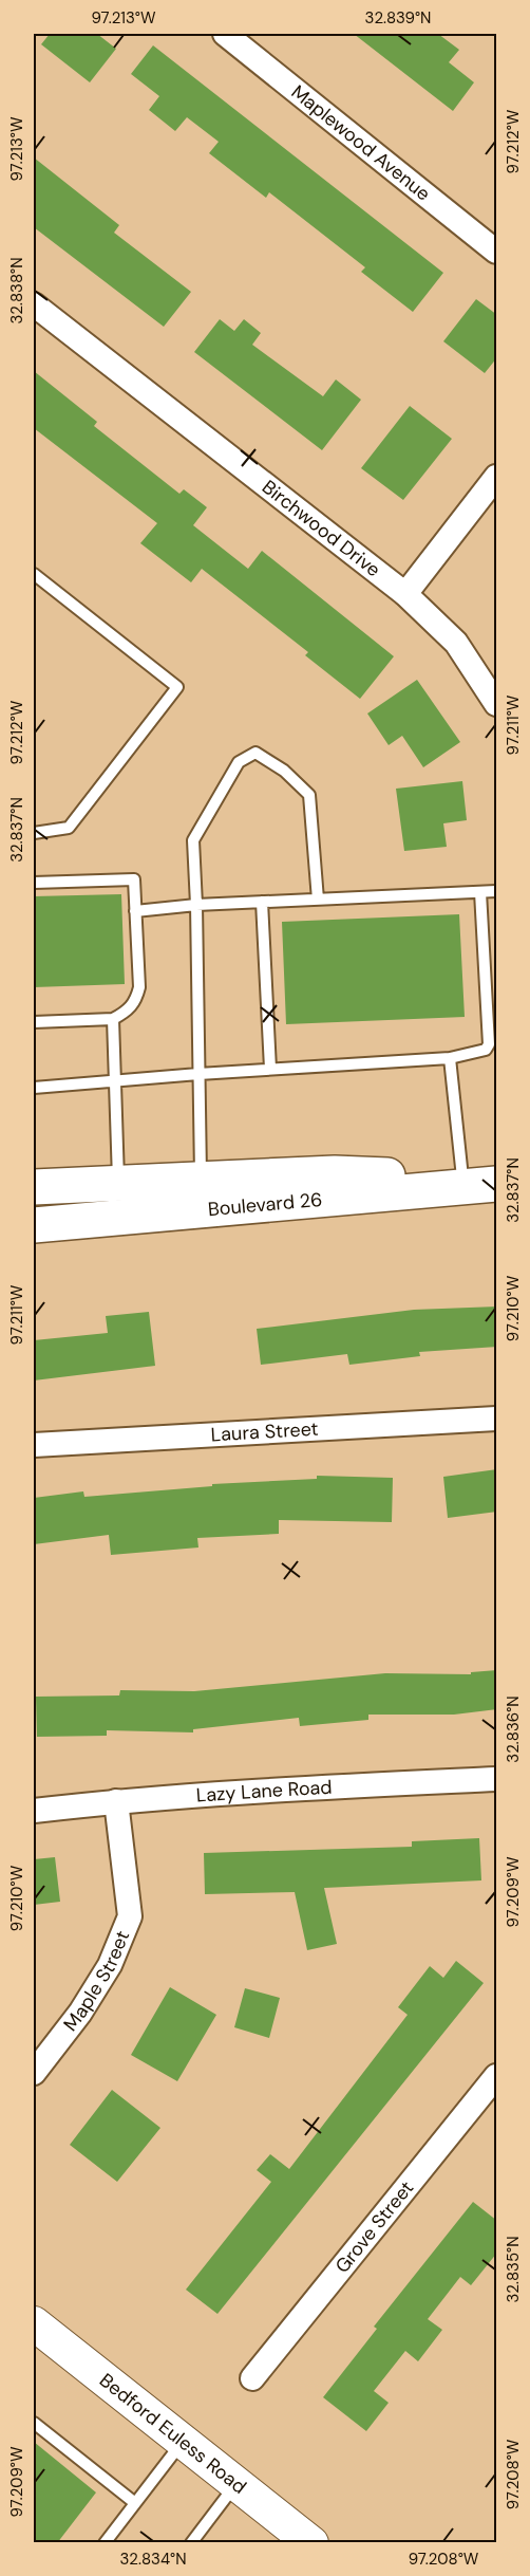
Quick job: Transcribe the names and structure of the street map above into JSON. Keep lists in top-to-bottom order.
{
  "streets": {
    "main road": ["Boulevard 26", "Bedford Euless Road"],
    "street": [
      "Maplewood Avenue",
      "Birchwood Drive",
      "Laura Street",
      "Lazy Lane Road",
      "Maple Street",
      "Grove Street"
    ]
  },
  "crossings": [
    ["Lazy Lane Road", "Maple Street"]
  ],
  "coordinates": [
    "97.213°W",
    "32.839°N",
    "97.212°W",
    "32.838°N",
    "97.211°W",
    "32.837°N",
    "97.210°W",
    "32.836°N",
    "97.209°W",
    "32.835°N",
    "97.208°W",
    "32.834°N"
  ]
}
